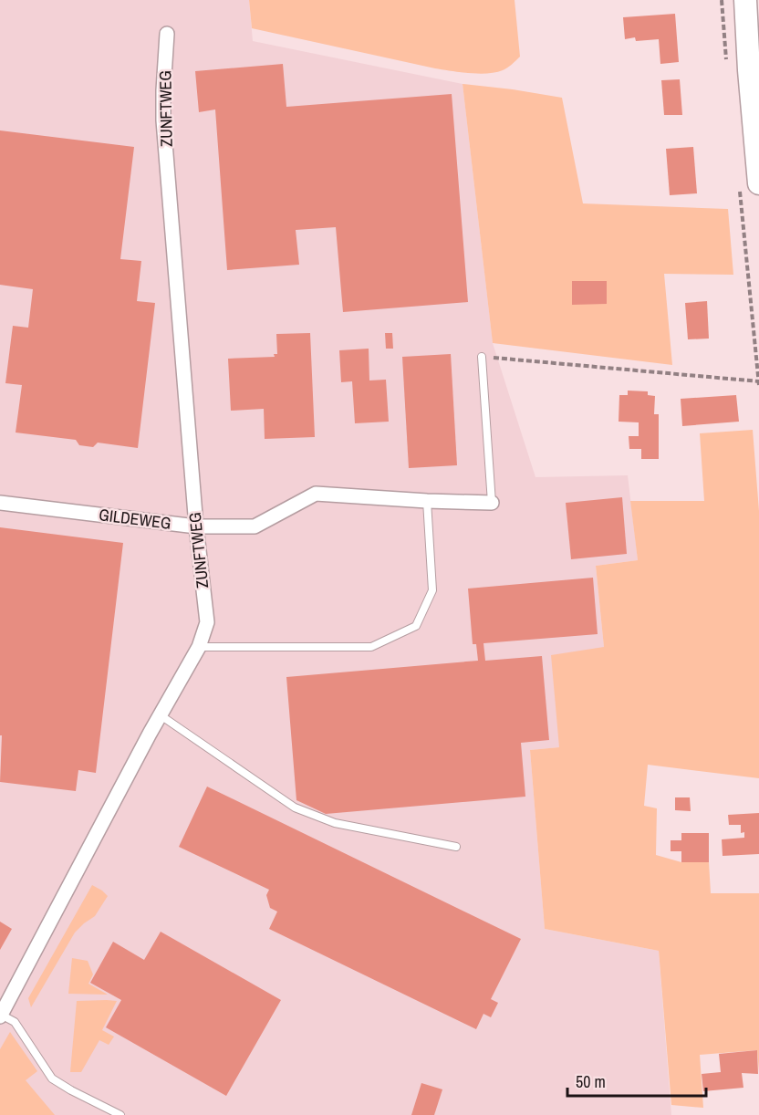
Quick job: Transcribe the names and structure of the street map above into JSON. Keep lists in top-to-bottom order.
{
  "streets": {
    "street": ["ZUNFTWEG", "GILDEWEG"]
  },
  "crossings": [
    ["ZUNFTWEG", "GILDEWEG"]
  ],
  "scale_bar": "50 m"
}
